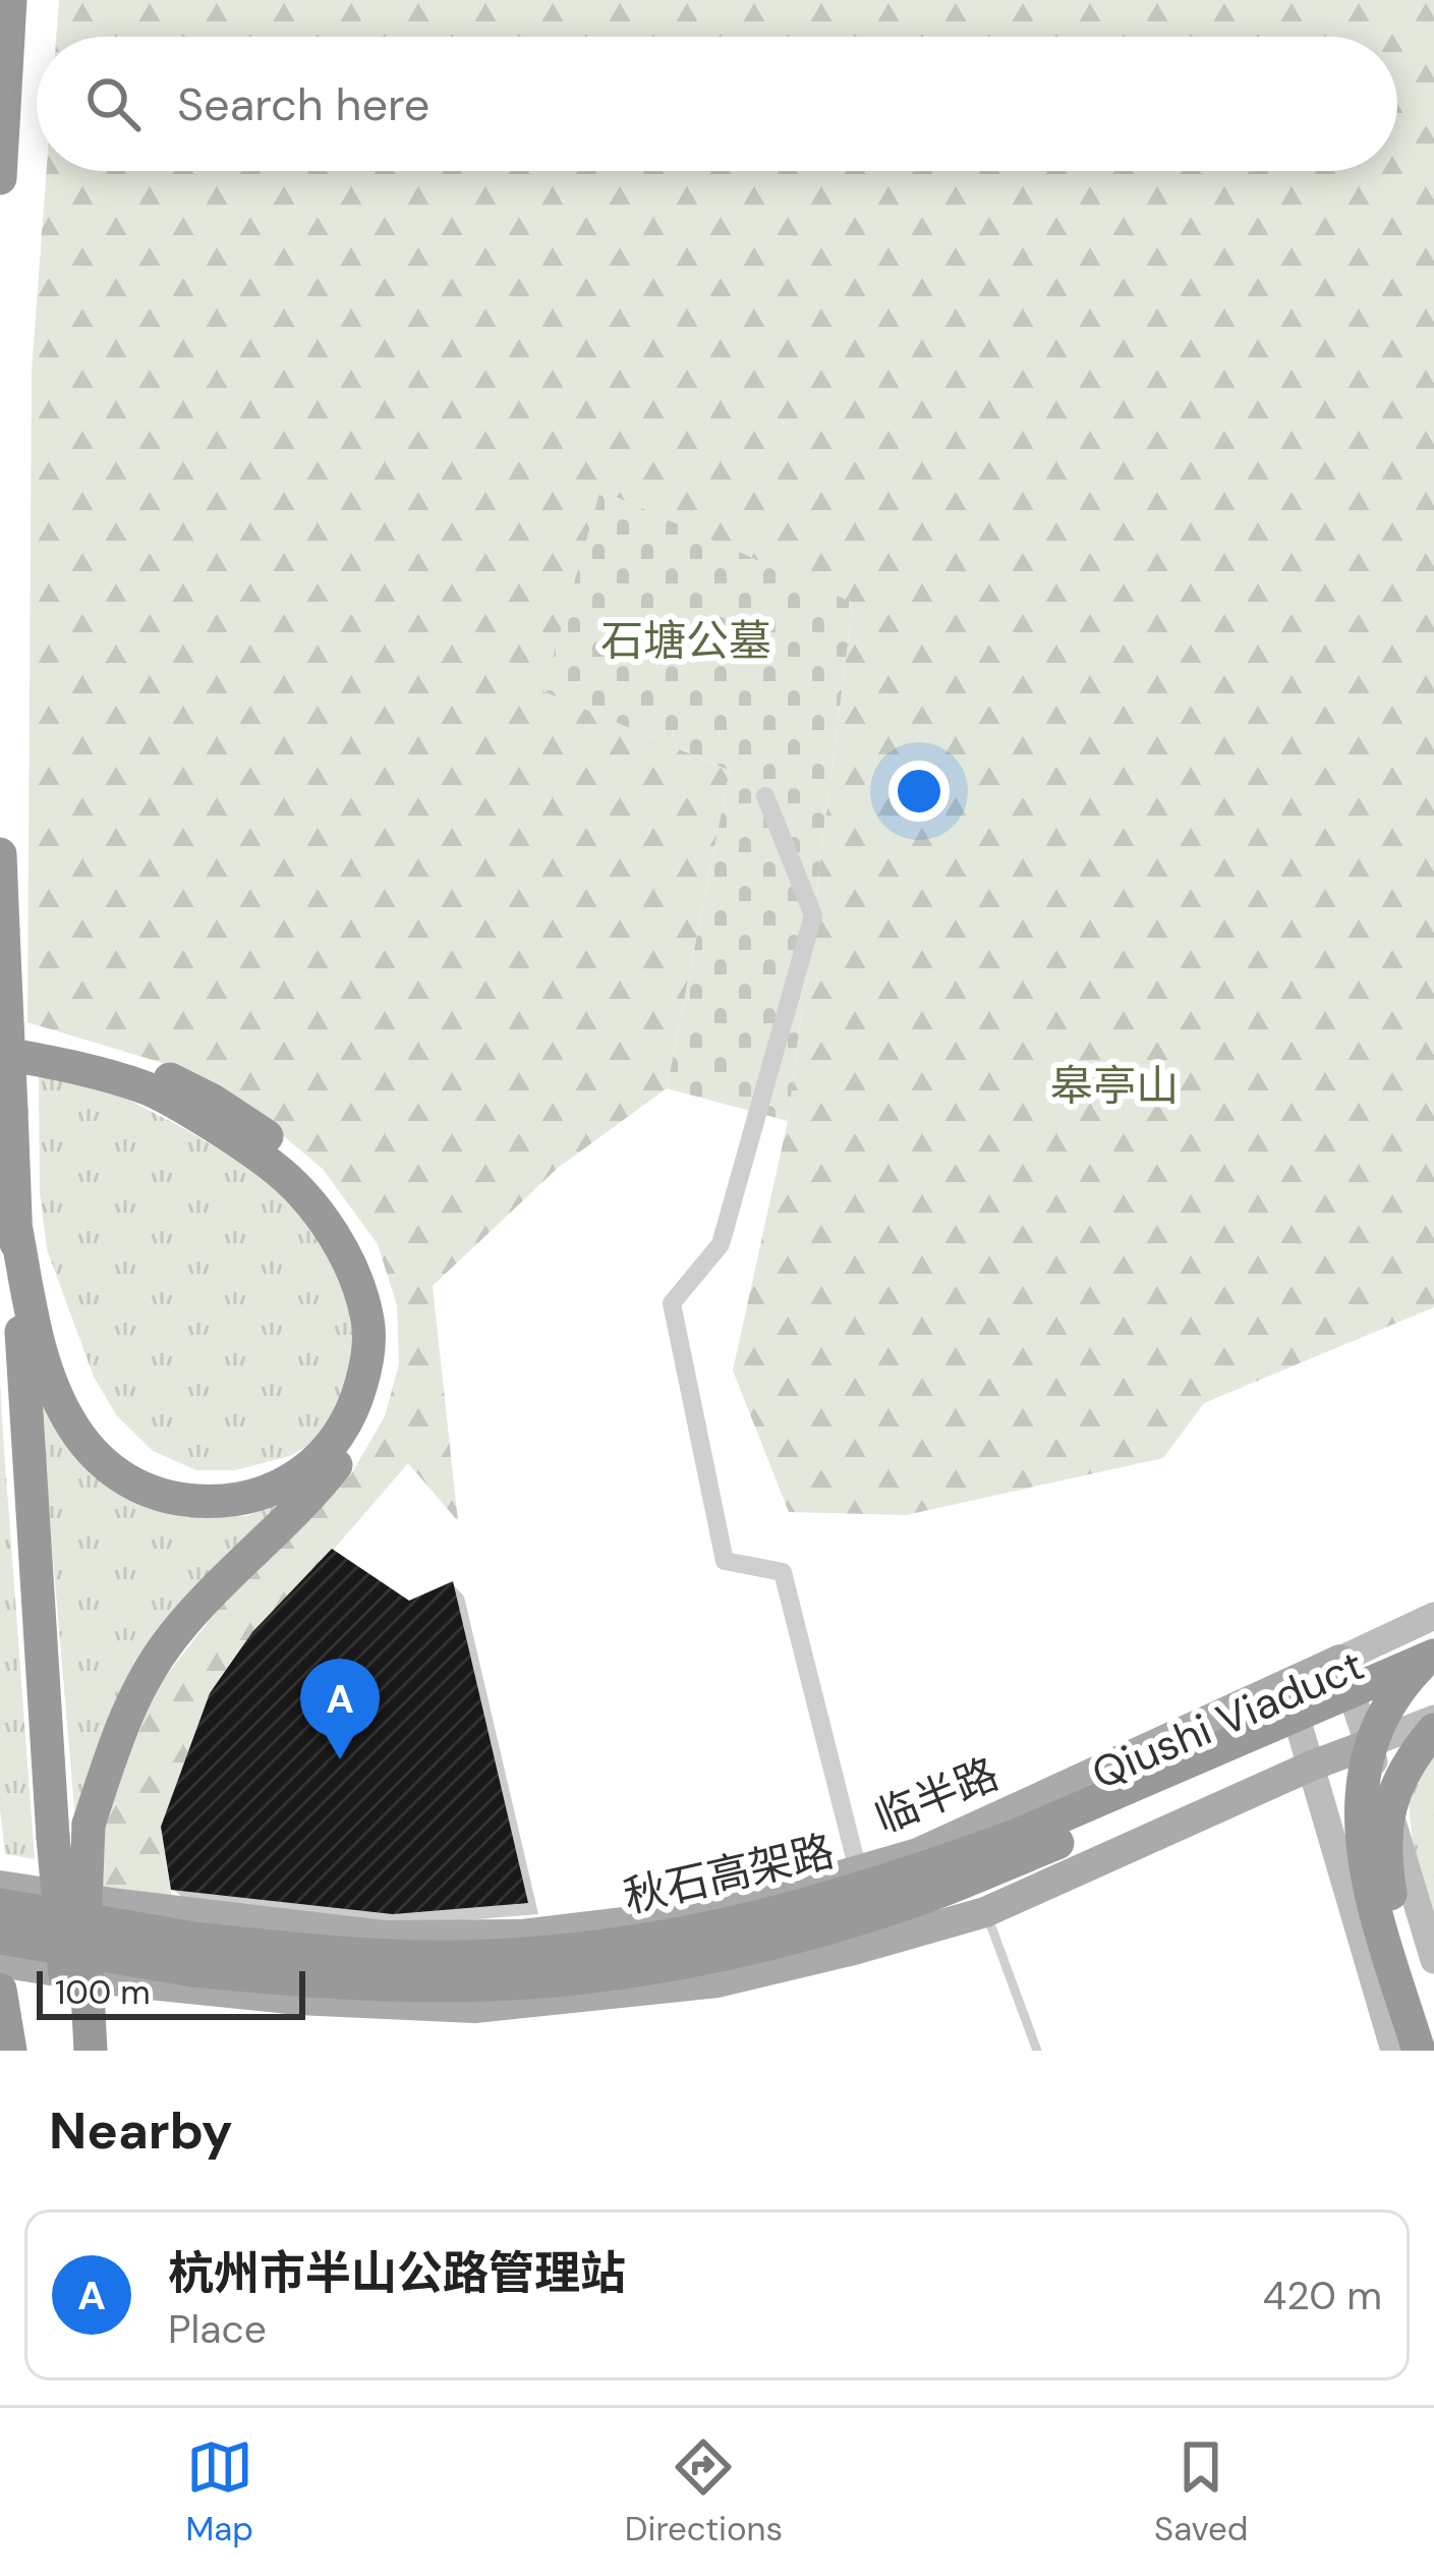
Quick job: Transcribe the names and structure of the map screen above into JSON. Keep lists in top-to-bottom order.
{
  "streets": {
    "highway": ["Qiushi Viaduct", "秋石高架路"],
    "main road": ["临半路"]
  },
  "parks": ["石塘公墓", "皋亭山"],
  "scale_bar": "100 m",
  "page": {
    "search": "Search here",
    "pins": "A",
    "scale": "100 m",
    "heading": "Nearby",
    "list": [
      {
        "mark": "A",
        "name": "杭州市半山公路管理站",
        "note": "Place",
        "value": "420 m"
      }
    ],
    "nav": ["Map", "Directions", "Saved"]
  }
}
